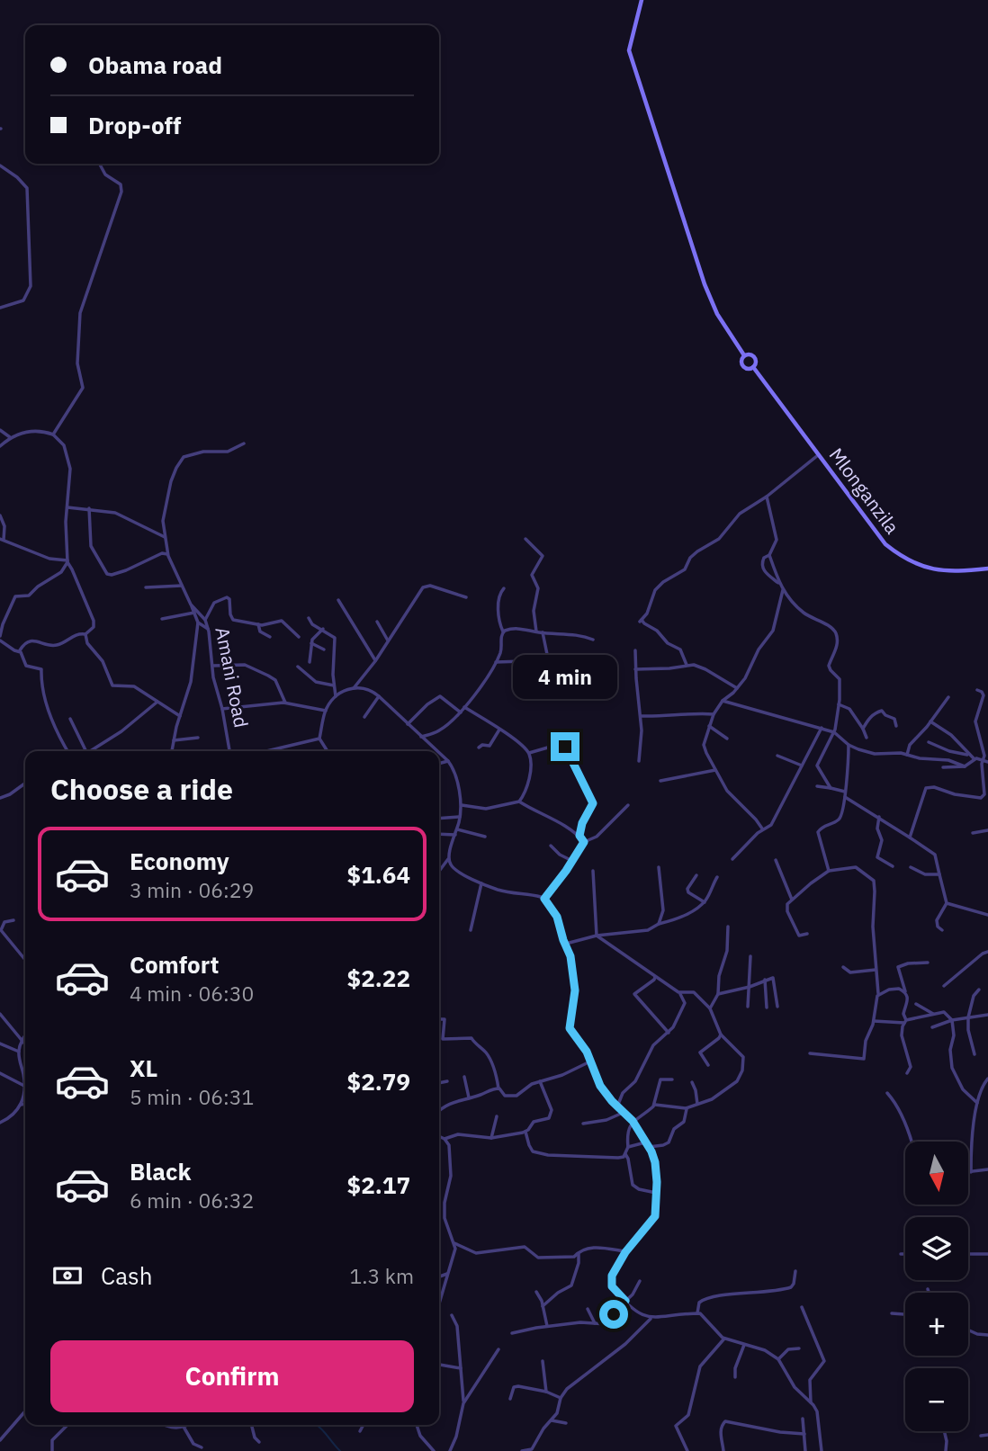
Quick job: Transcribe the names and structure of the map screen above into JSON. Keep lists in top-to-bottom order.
{
  "streets": {
    "street": ["Mlonganzila", "Amani Road"]
  },
  "north": "bottom",
  "page": {
    "banner": ["Obama road", "Drop-off"],
    "bubble": "4 min",
    "heading": "Choose a ride",
    "list": [
      {
        "name": "Economy",
        "note": "3 min · 06:29",
        "value": "$1.64"
      },
      {
        "name": "Comfort",
        "note": "4 min · 06:30",
        "value": "$2.22"
      },
      {
        "name": "XL",
        "note": "5 min · 06:31",
        "value": "$2.79"
      },
      {
        "name": "Black",
        "note": "6 min · 06:32",
        "value": "$2.17"
      }
    ],
    "map_buttons": ["+", "−"],
    "pay": ["Cash", "1.3 km"],
    "buttons": "Confirm"
  }
}
